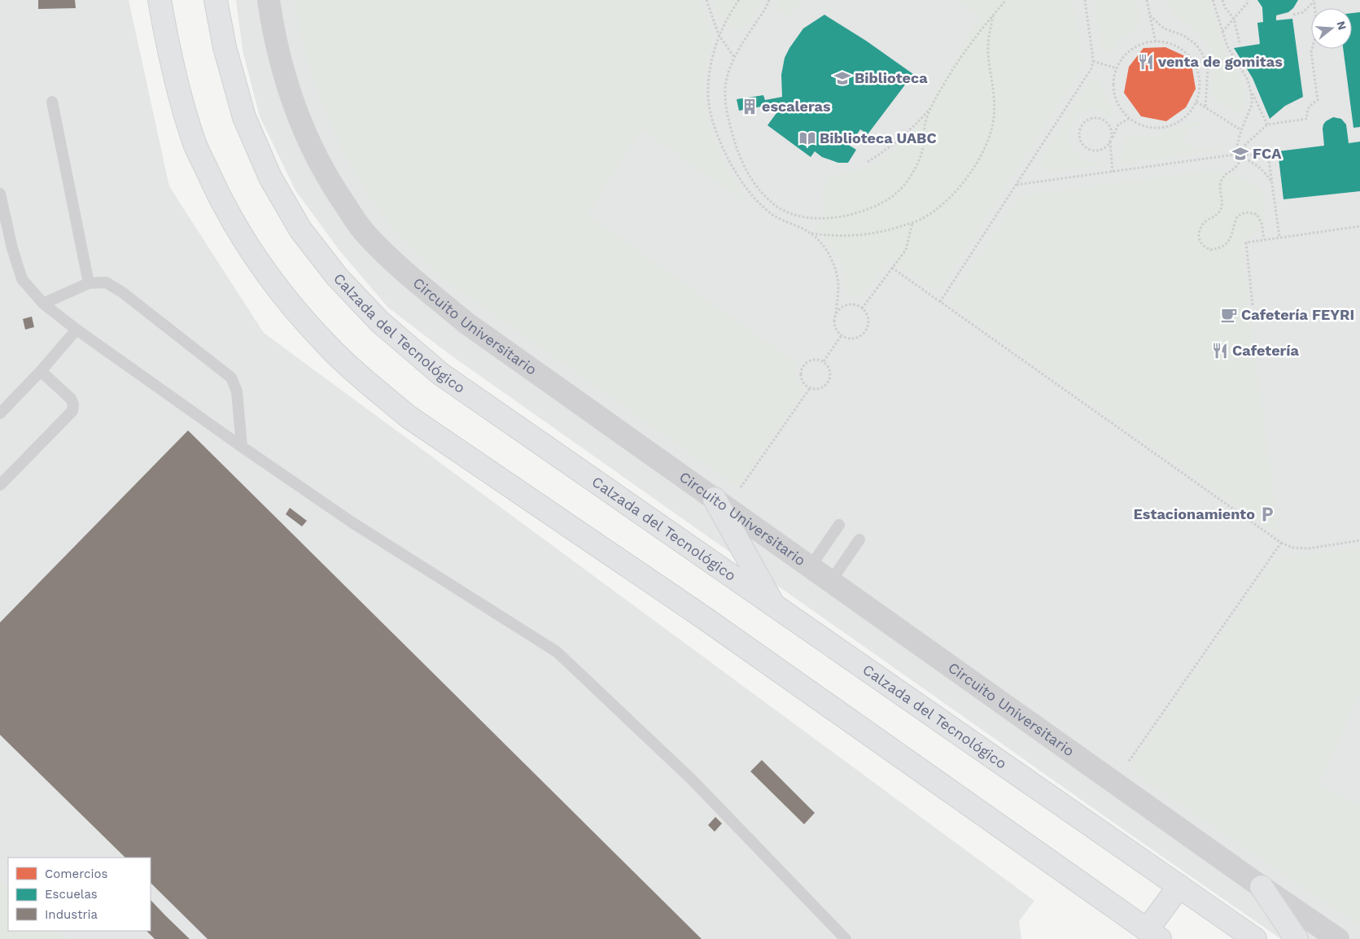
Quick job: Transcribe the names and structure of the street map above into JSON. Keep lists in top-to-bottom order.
{
  "streets": {
    "main road": ["Calzada del Tecnológico"],
    "street": ["Circuito Universitario"]
  },
  "places": {
    "restaurant": ["venta de gomitas", "Cafetería"],
    "school or university": ["Biblioteca", "FCA"],
    "building": ["escaleras"],
    "library": ["Biblioteca UABC"],
    "cafe": ["Cafetería FEYRI"],
    "parking": ["Estacionamiento"]
  },
  "legend": ["Comercios", "Escuelas", "Industria"],
  "north": "right"
}
